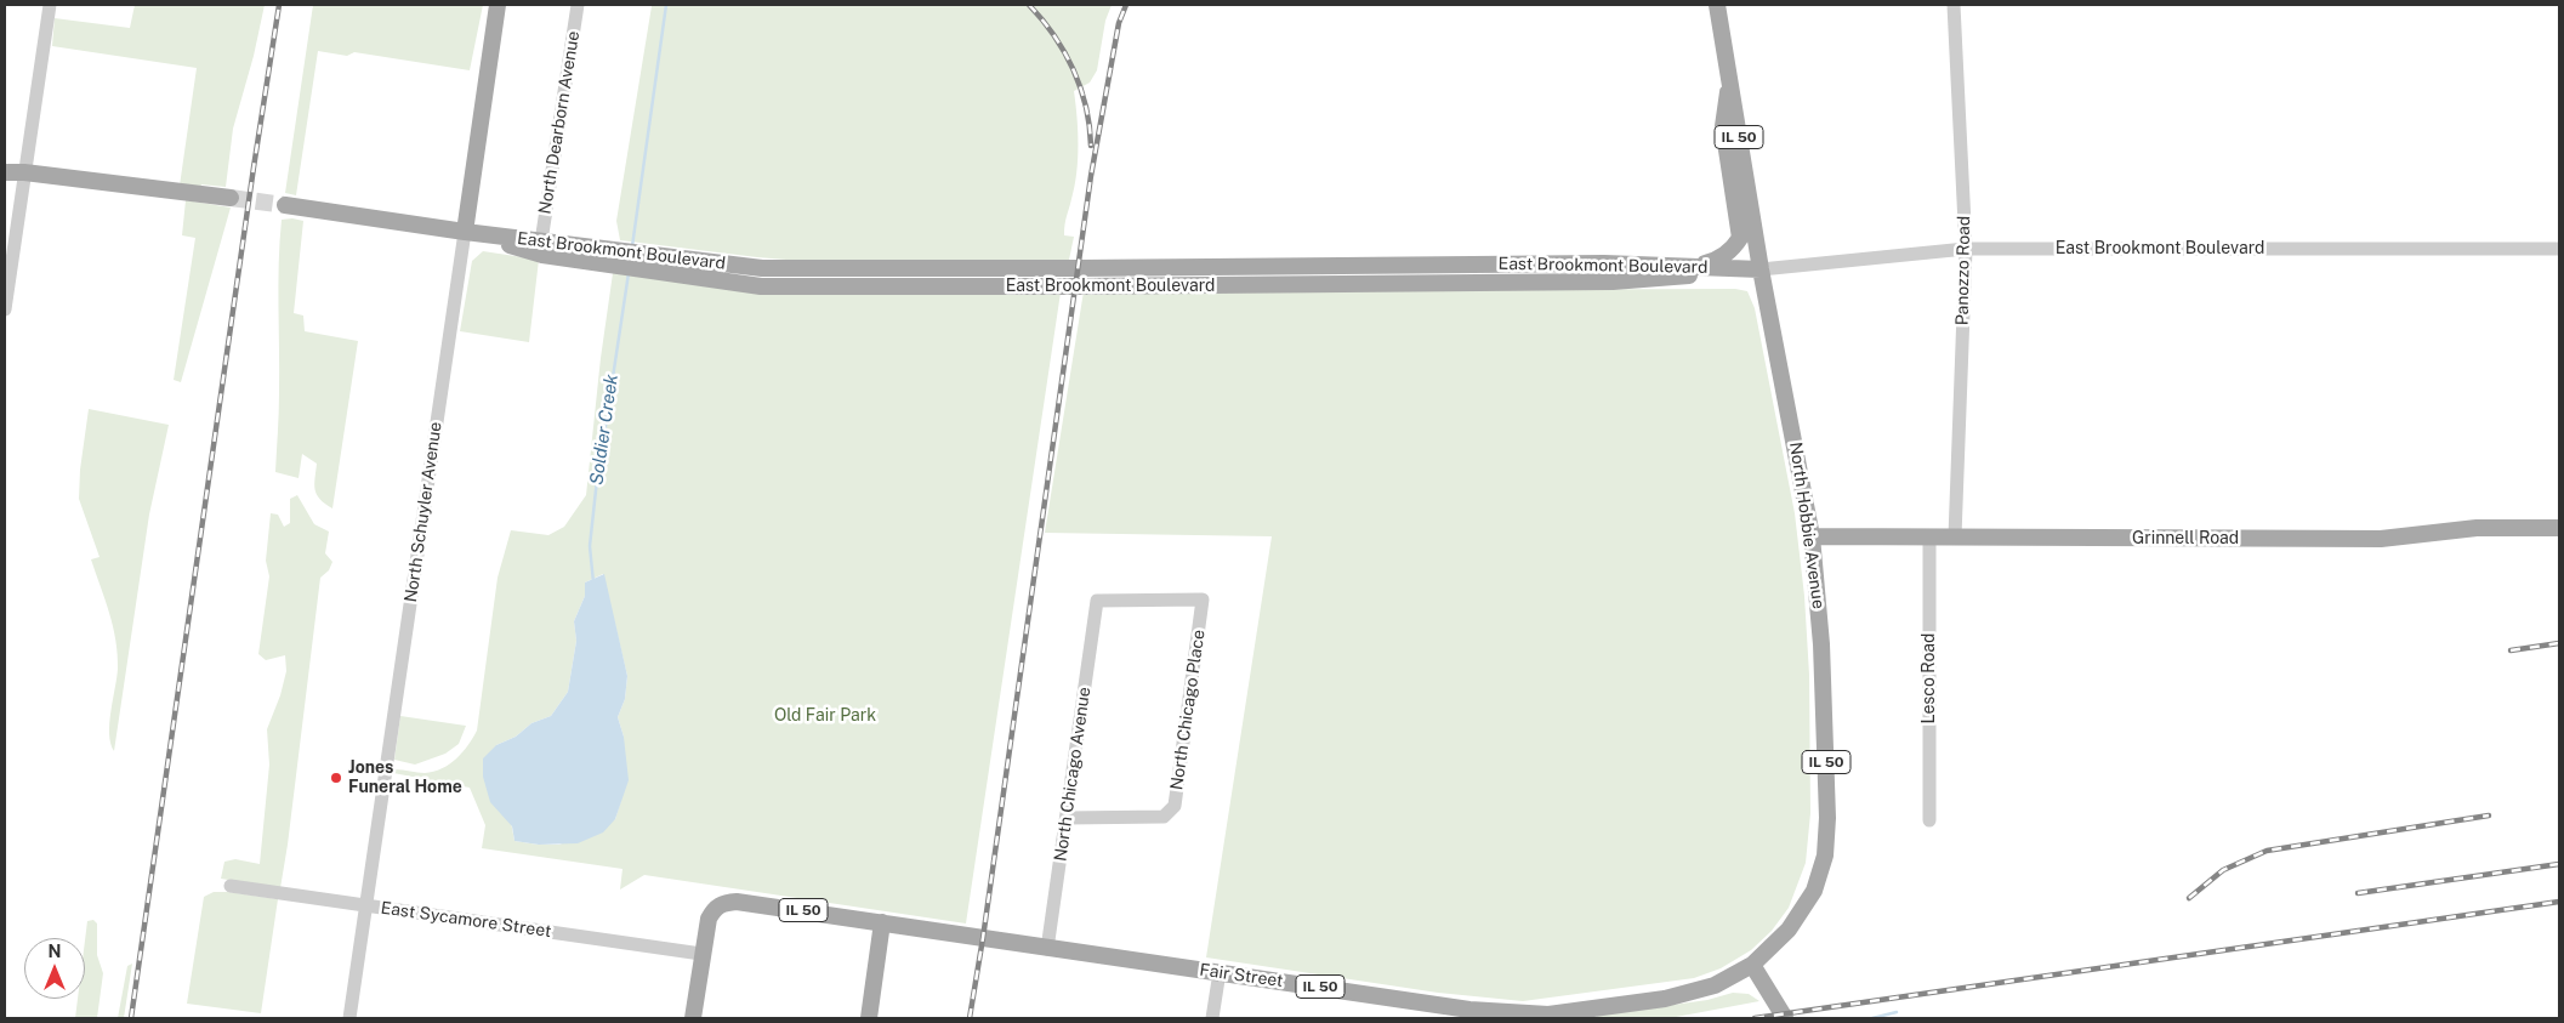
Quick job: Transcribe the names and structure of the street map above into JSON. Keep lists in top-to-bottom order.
{
  "streets": {
    "main road": [
      "IL 50",
      "East Brookmont Boulevard",
      "North Schuyler Avenue",
      "North Hobbie Avenue",
      "Grinnell Road",
      "Fair Street"
    ],
    "street": [
      "North Dearborn Avenue",
      "Panozzo Road",
      "Lesco Road",
      "North Chicago Place",
      "North Chicago Avenue",
      "East Sycamore Street"
    ]
  },
  "crossings": [
    ["North Dearborn Avenue", "East Brookmont Boulevard"],
    ["IL 50", "East Sycamore Street"],
    ["IL 50", "Fair Street"],
    ["East Brookmont Boulevard", "Panozzo Road"],
    ["East Brookmont Boulevard", "North Schuyler Avenue"],
    ["East Brookmont Boulevard", "North Hobbie Avenue"],
    ["Panozzo Road", "Grinnell Road"],
    ["North Schuyler Avenue", "East Sycamore Street"],
    ["North Hobbie Avenue", "Grinnell Road"],
    ["North Hobbie Avenue", "Fair Street"],
    ["Grinnell Road", "Lesco Road"],
    ["North Chicago Place", "North Chicago Avenue"],
    ["North Chicago Avenue", "Fair Street"],
    ["East Sycamore Street", "Fair Street"]
  ],
  "water": ["Soldier Creek"],
  "parks": ["Old Fair Park"],
  "places": ["Jones Funeral Home"],
  "north": "top"
}
